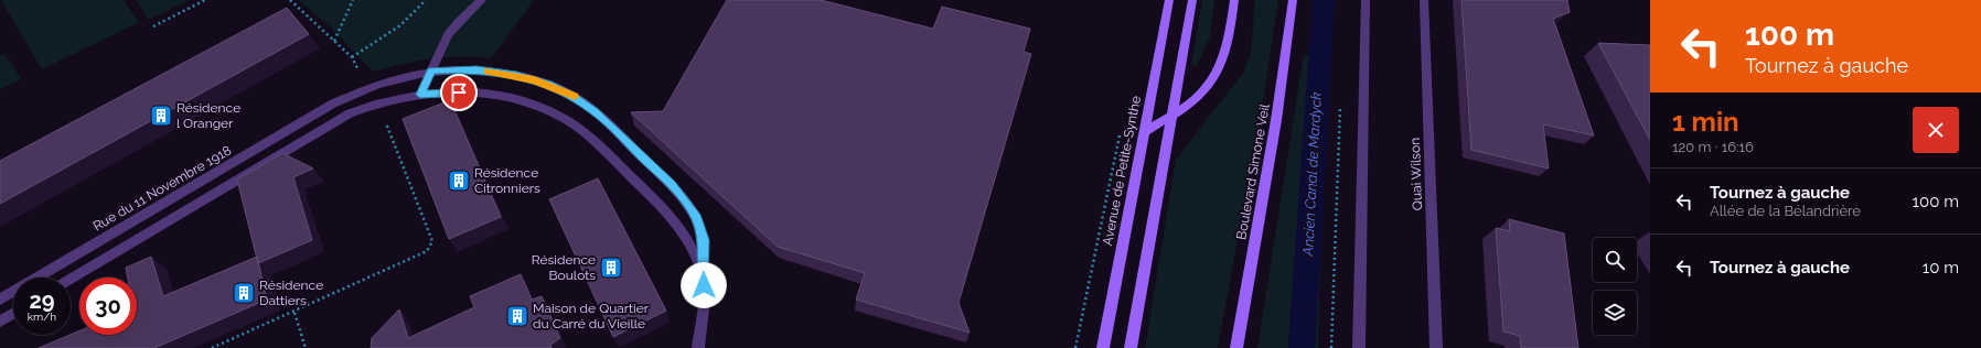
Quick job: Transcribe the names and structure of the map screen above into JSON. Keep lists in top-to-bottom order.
{
  "streets": {
    "main road": ["Avenue de Petite-Synthe", "Boulevard Simone Veil"],
    "street": ["Quai Wilson", "Rue du 11 Novembre 1918"]
  },
  "water": ["Ancien Canal de Mardyck"],
  "places": {
    "building": [
      "Résidence l Oranger",
      "Résidence Citronniers",
      "Résidence Boulots",
      "Résidence Dattiers",
      "Maison de Quartier du Carré du Vieille"
    ]
  },
  "page": {
    "turn": ["100 m", "Tournez à gauche"],
    "heading": ["1 min", "120 m · 16:16"],
    "list": [
      {
        "name": "Tournez à gauche",
        "note": "Allée de la Bélandrière",
        "value": "100 m"
      },
      {
        "name": "Tournez à gauche",
        "value": "10 m"
      }
    ],
    "speed": "29 km/h",
    "limit": "30"
  }
}
